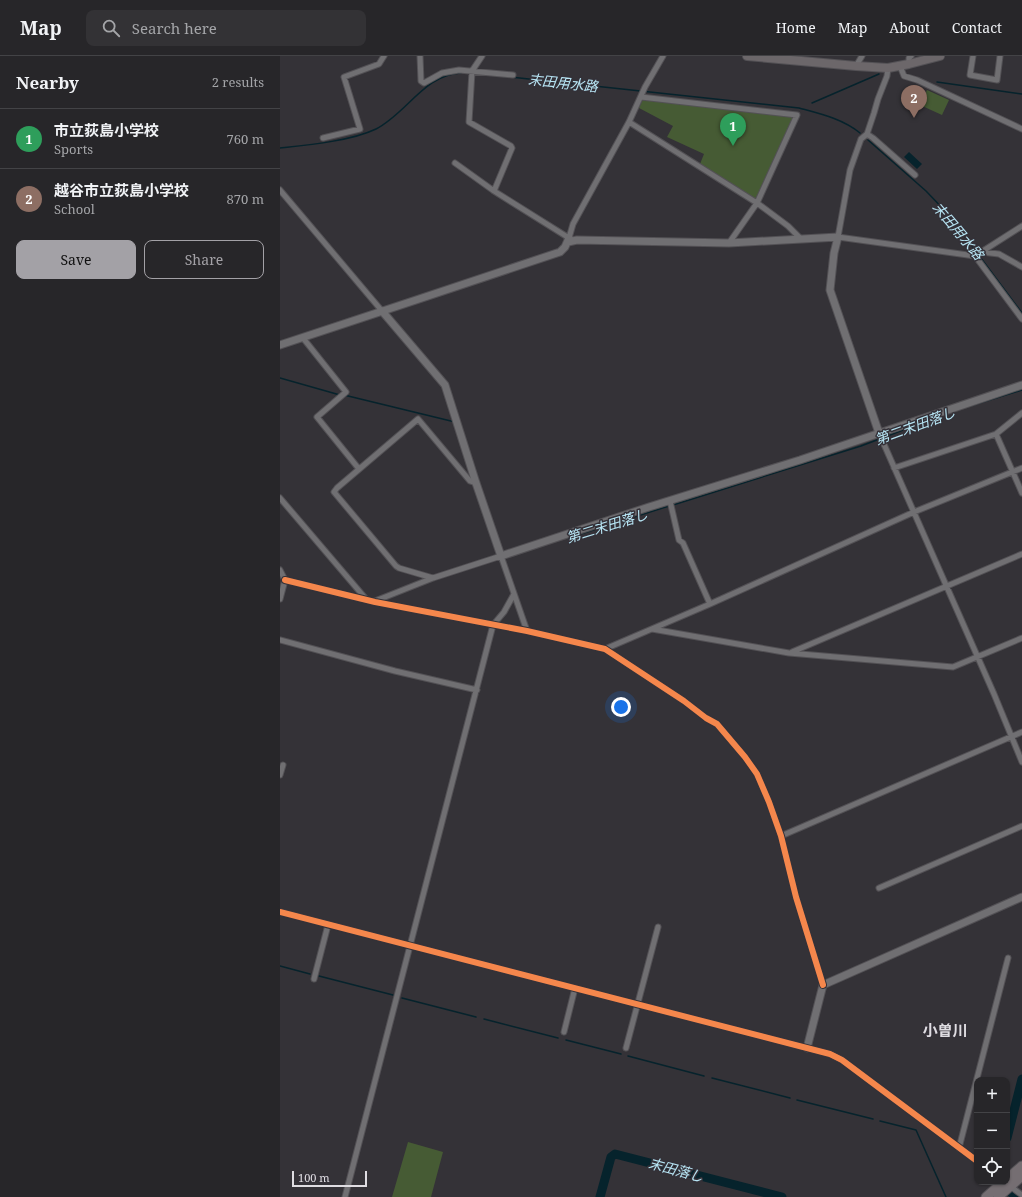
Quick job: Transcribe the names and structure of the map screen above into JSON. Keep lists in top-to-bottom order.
{
  "districts": ["小曽川"],
  "water": ["末田用水路", "第二末田落し", "末田落し"],
  "scale_bar": "100 m",
  "page": {
    "header": "Map",
    "search": "Search here",
    "nav": [
      "Home",
      "Map",
      "About",
      "Contact"
    ],
    "heading": ["Nearby", "2 results"],
    "pins": ["2", "1"],
    "list": [
      {
        "mark": "1",
        "name": "市立荻島小学校",
        "note": "Sports",
        "value": "760 m"
      },
      {
        "mark": "2",
        "name": "越谷市立荻島小学校",
        "note": "School",
        "value": "870 m"
      }
    ],
    "buttons": ["Save", "Share"],
    "map_buttons": ["+", "−"],
    "scale": "100 m"
  }
}
